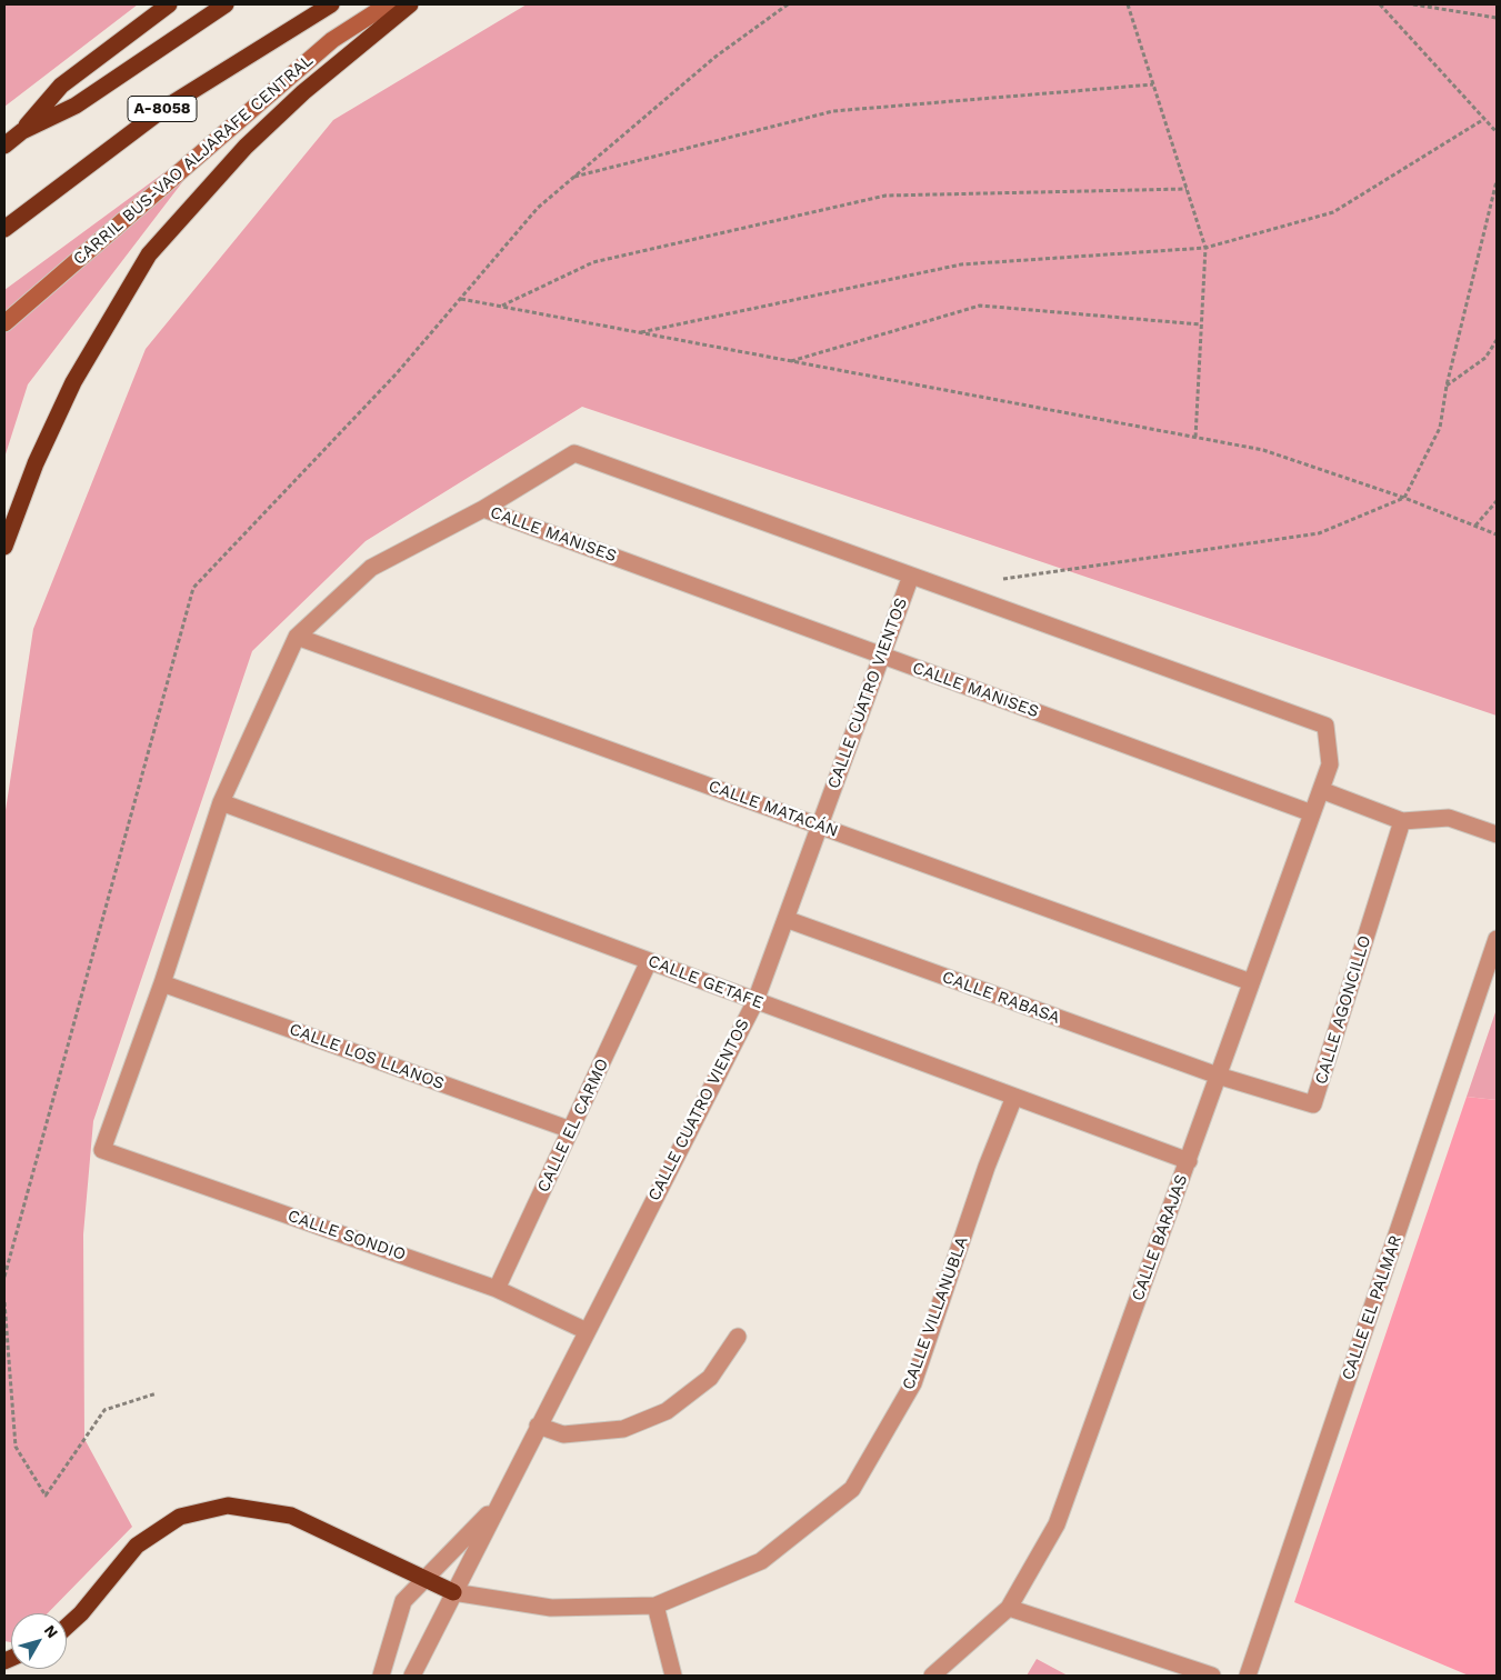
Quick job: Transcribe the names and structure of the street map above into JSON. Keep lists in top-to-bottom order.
{
  "streets": {
    "highway": ["A-8058"],
    "main road": ["CARRIL BUS-VAO ALJARAFE CENTRAL"],
    "street": [
      "CALLE MANISES",
      "CALLE CUATRO VIENTOS",
      "CALLE MATACÁN",
      "CALLE GETAFE",
      "CALLE RABASA",
      "CALLE AGONCILLO",
      "CALLE LOS LLANOS",
      "CALLE EL CARMO",
      "CALLE SONDIO",
      "CALLE BARAJAS",
      "CALLE EL PALMAR",
      "CALLE VILLANUBLA"
    ]
  },
  "crossings": [
    ["CALLE MANISES", "CALLE CUATRO VIENTOS"],
    ["CALLE MANISES", "CALLE BARAJAS"],
    ["CALLE CUATRO VIENTOS", "CALLE MATACÁN"],
    ["CALLE CUATRO VIENTOS", "CALLE GETAFE"],
    ["CALLE CUATRO VIENTOS", "CALLE RABASA"],
    ["CALLE CUATRO VIENTOS", "CALLE SONDIO"],
    ["CALLE CUATRO VIENTOS", "CALLE BARAJAS"],
    ["CALLE CUATRO VIENTOS", "CALLE VILLANUBLA"],
    ["CALLE MATACÁN", "CALLE BARAJAS"],
    ["CALLE GETAFE", "CALLE EL CARMO"],
    ["CALLE GETAFE", "CALLE BARAJAS"],
    ["CALLE GETAFE", "CALLE VILLANUBLA"],
    ["CALLE RABASA", "CALLE AGONCILLO"],
    ["CALLE RABASA", "CALLE BARAJAS"],
    ["CALLE AGONCILLO", "CALLE BARAJAS"],
    ["CALLE LOS LLANOS", "CALLE EL CARMO"],
    ["CALLE LOS LLANOS", "CALLE SONDIO"],
    ["CALLE EL CARMO", "CALLE SONDIO"]
  ],
  "north": "top right"
}
